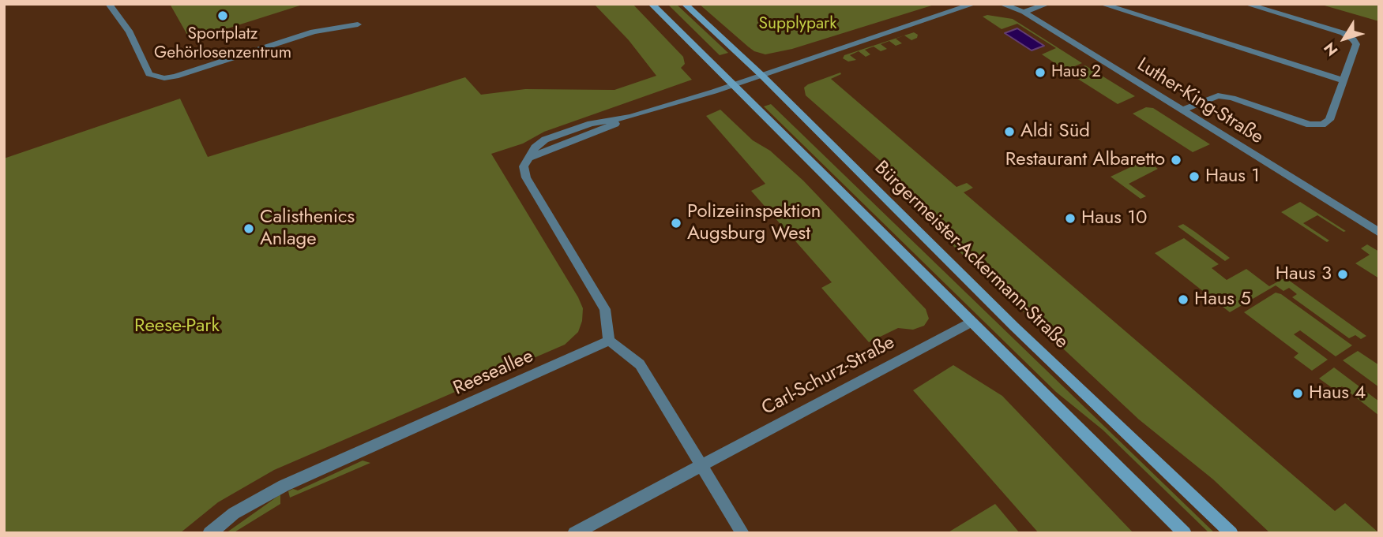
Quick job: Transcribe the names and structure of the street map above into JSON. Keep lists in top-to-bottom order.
{
  "streets": {
    "main road": ["Bürgermeister-Ackermann-Straße"],
    "street": ["Luther-King-Straße", "Reeseallee", "Carl-Schurz-Straße"]
  },
  "parks": ["Supplypark", "Reese-Park"],
  "places": [
    "Sportplatz Gehörlosenzentrum",
    "Haus 2",
    "Aldi Süd",
    "Restaurant Albaretto",
    "Haus 1",
    "Haus 10",
    "Polizeiinspektion Augsburg West",
    "Calisthenics Anlage",
    "Haus 3",
    "Haus 5",
    "Haus 4"
  ],
  "north": "bottom left"
}
